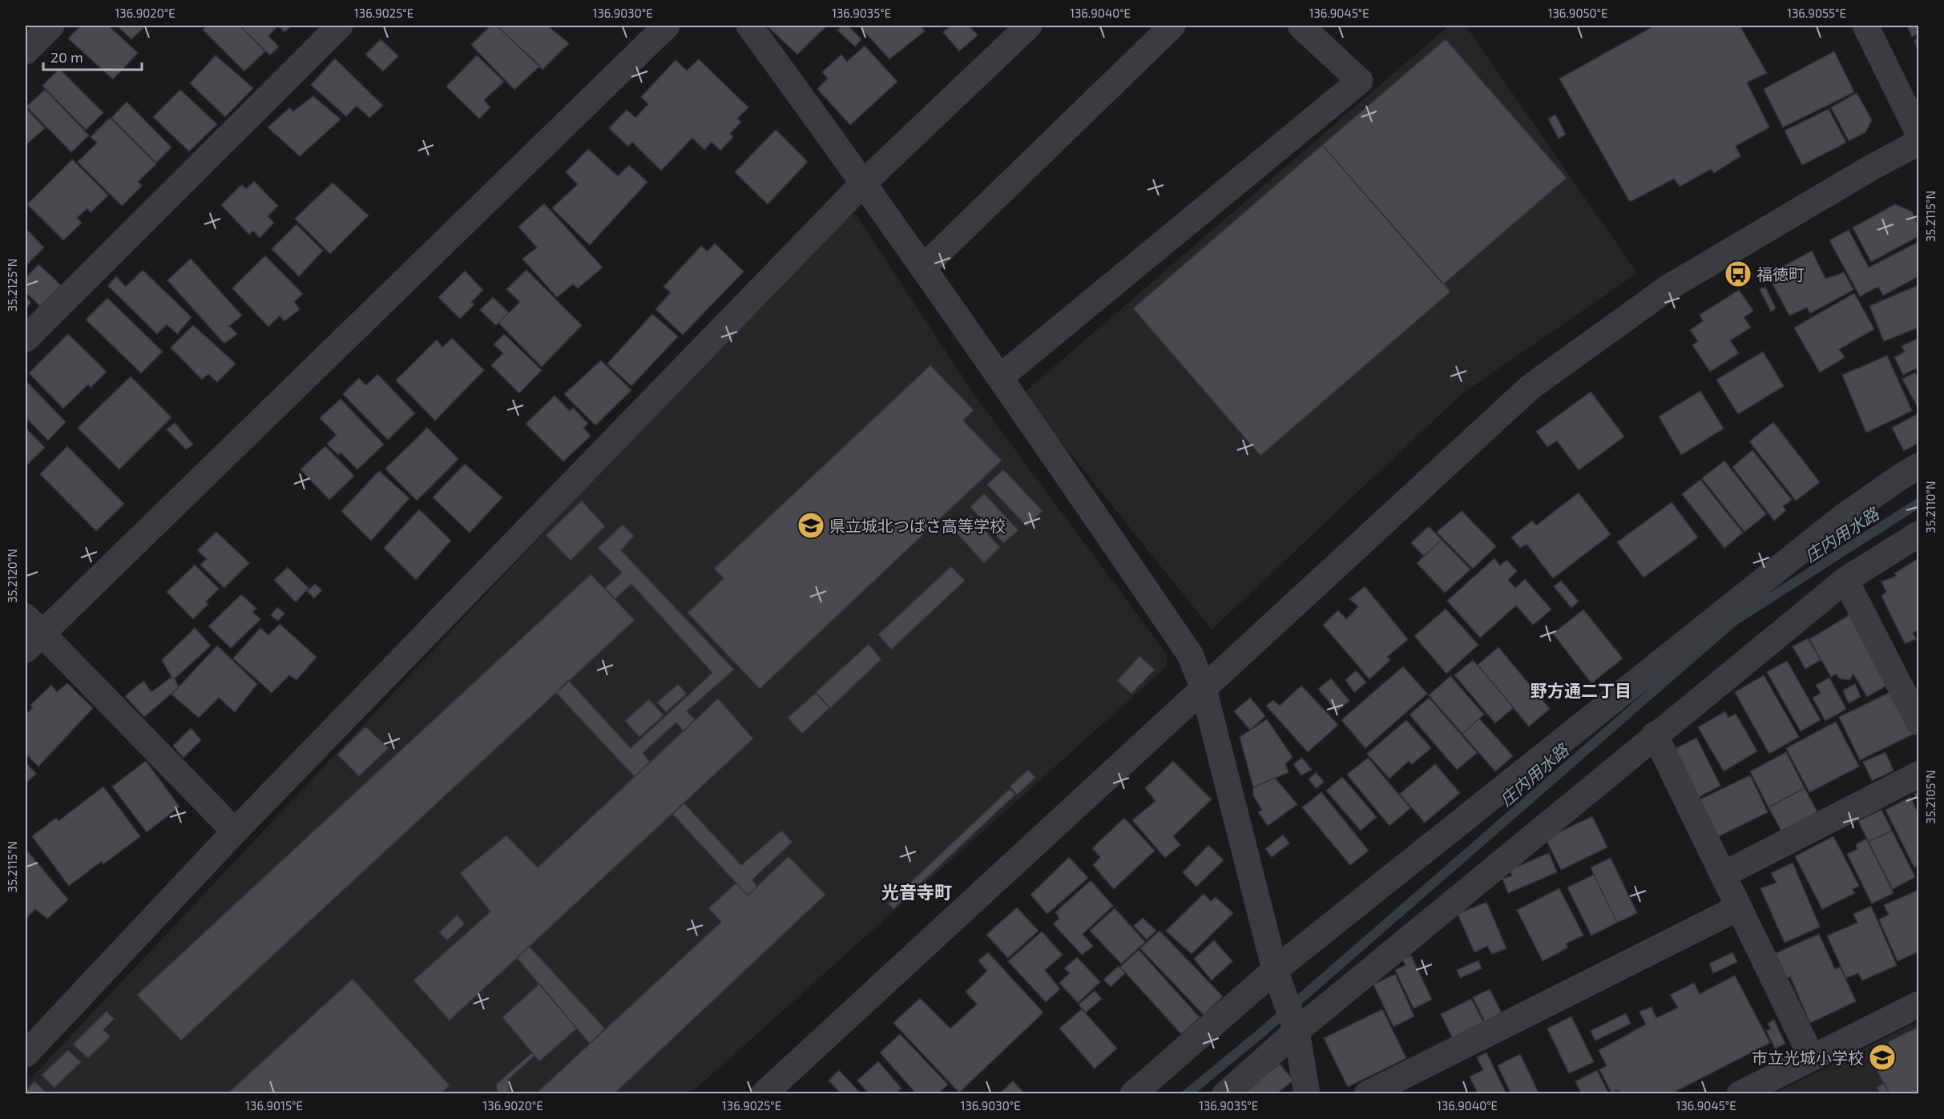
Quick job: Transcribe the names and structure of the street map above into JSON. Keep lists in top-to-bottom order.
{
  "districts": ["野方通二丁目", "光音寺町"],
  "water": ["庄内用水路"],
  "places": {
    "bus stop": ["福徳町"],
    "school or university": ["県立城北つばさ高等学校", "市立光城小学校"]
  },
  "scale_bar": "20 m",
  "coordinates": [
    "136.9020°E",
    "136.9025°E",
    "136.9030°E",
    "136.9035°E",
    "136.9040°E",
    "136.9045°E",
    "136.9050°E",
    "136.9055°E",
    "35.2115°N",
    "35.2125°N",
    "35.2110°N",
    "35.2120°N",
    "35.2105°N",
    "136.9015°E"
  ]
}
